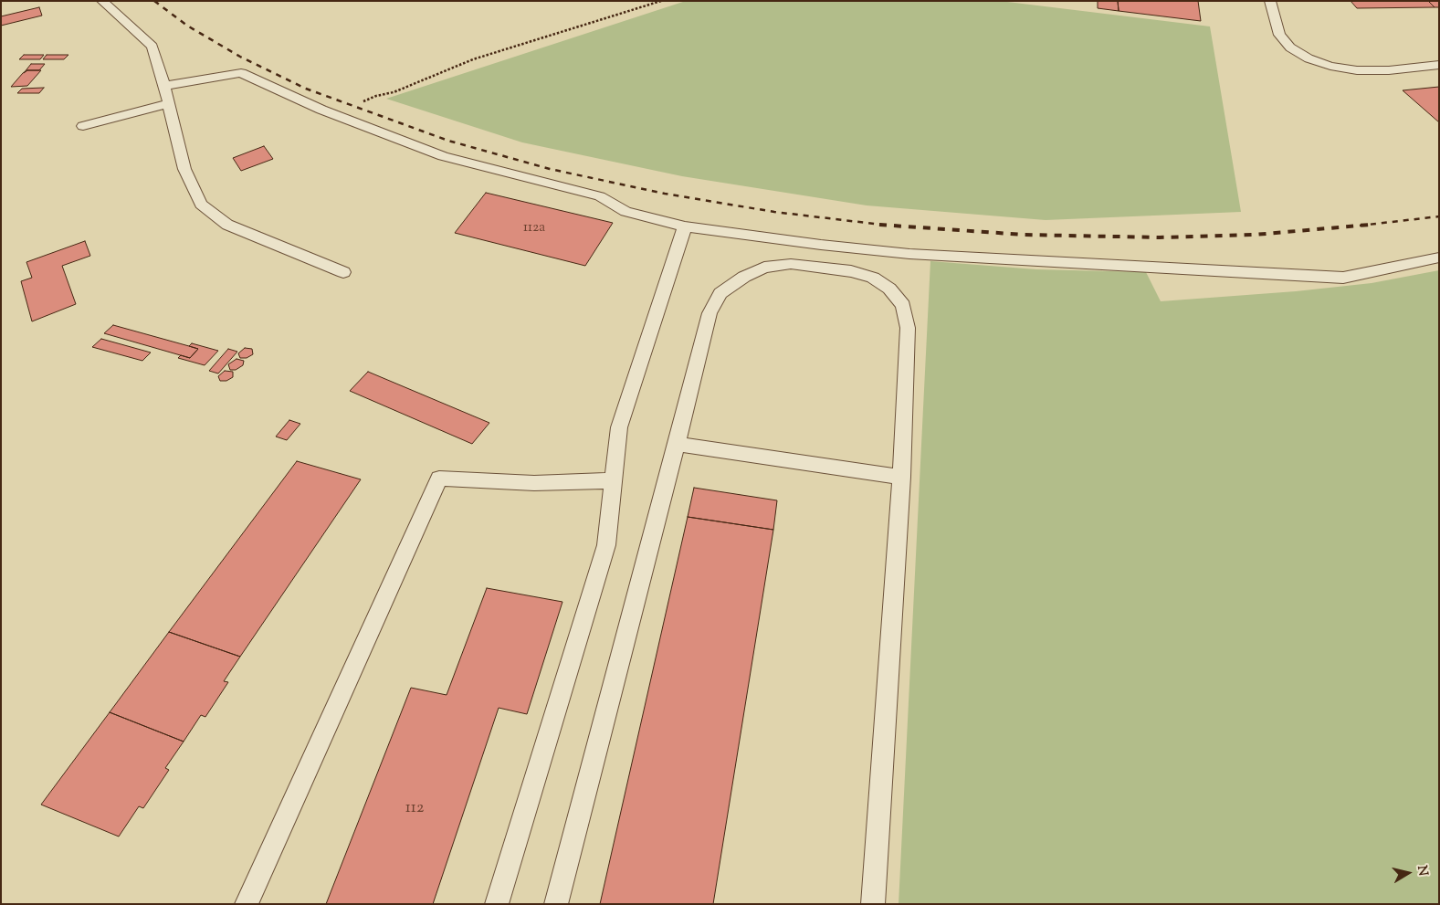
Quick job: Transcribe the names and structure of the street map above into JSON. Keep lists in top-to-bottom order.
{
  "house_numbers": ["112a", "112"],
  "north": "right"
}
